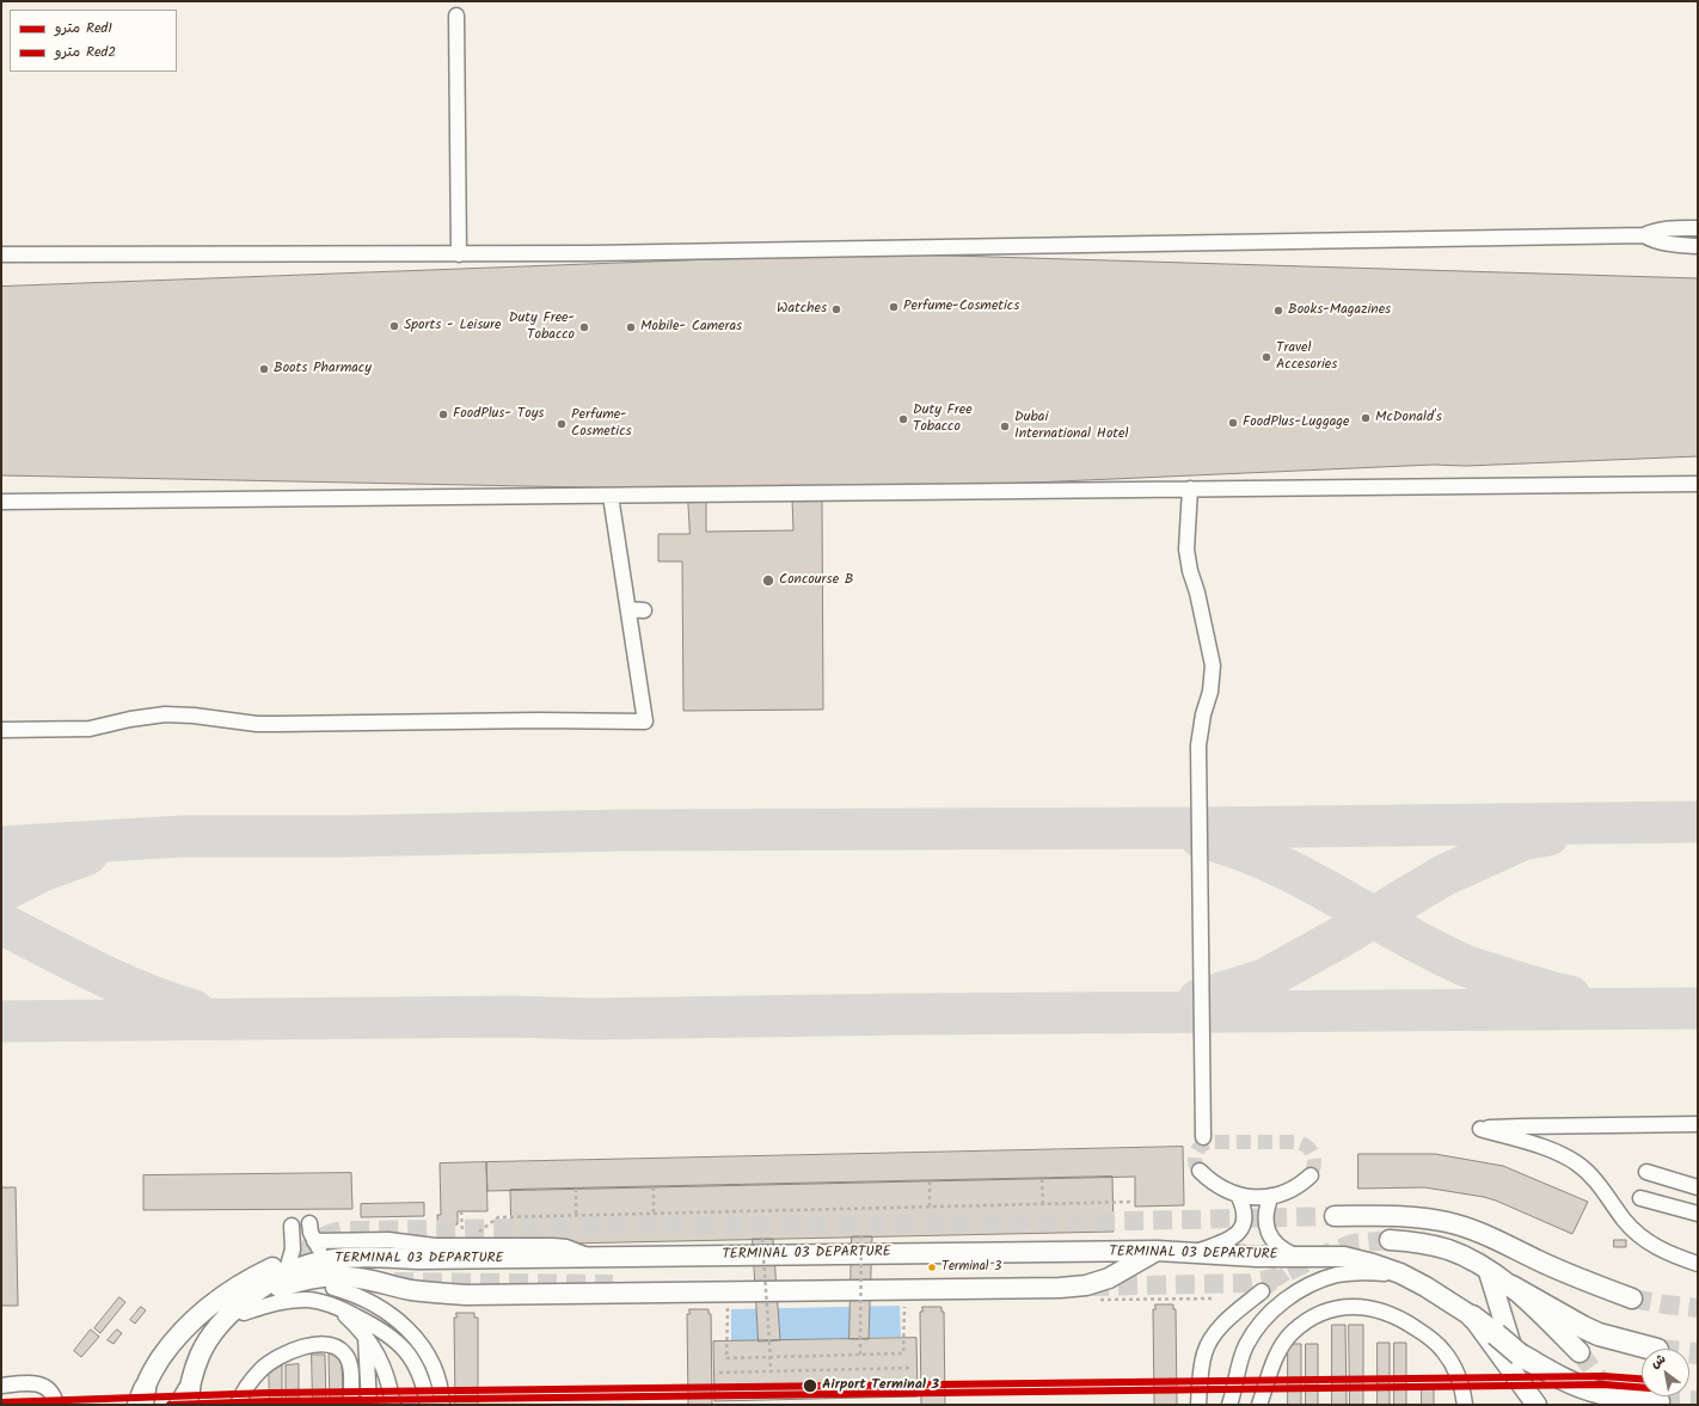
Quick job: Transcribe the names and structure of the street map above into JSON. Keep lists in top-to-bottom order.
{
  "streets": {
    "main road": ["TERMINAL 03 DEPARTURE"]
  },
  "places": [
    "Perfume-Cosmetics",
    "Watches",
    "Books-Magazines",
    "Sports - Leisure",
    "Duty Free- Tobacco",
    "Mobile- Cameras",
    "Travel Accesories",
    "Boots Pharmacy",
    "FoodPlus- Toys",
    "McDonald's",
    "Duty Free Tobacco",
    "FoodPlus-Luggage",
    "Perfume- Cosmetics",
    "Dubai International Hotel",
    "Concourse B",
    "Terminal 3",
    "Airport Terminal 3"
  ],
  "lines": ["metro line Red1", "metro line Red2"],
  "legend": ["مترو Red1", "مترو Red2"],
  "north": "top left"
}
